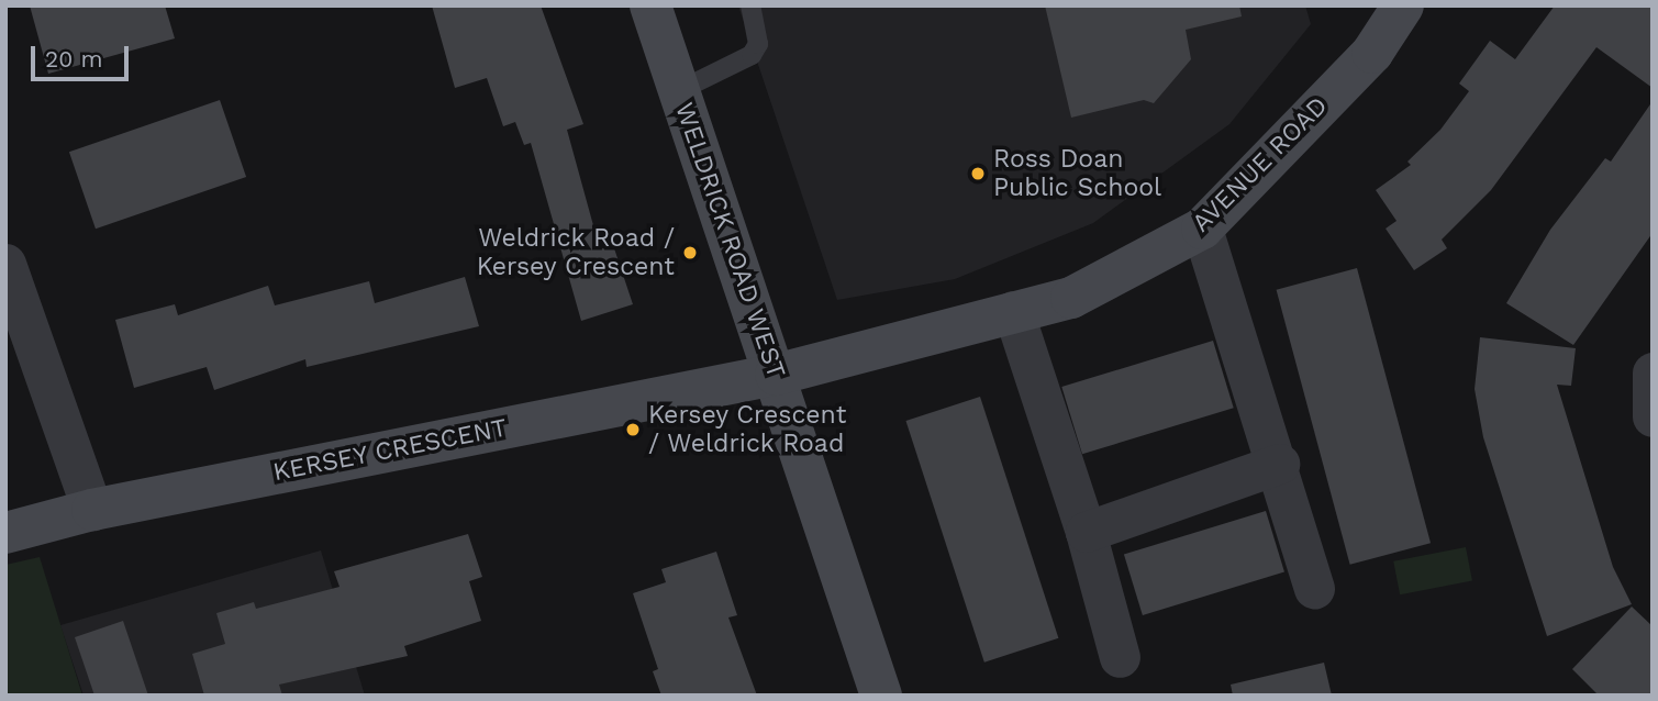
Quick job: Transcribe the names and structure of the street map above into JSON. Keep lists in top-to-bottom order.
{
  "streets": {
    "street": ["AVENUE ROAD", "WELDRICK ROAD WEST", "KERSEY CRESCENT"]
  },
  "crossings": [
    ["AVENUE ROAD", "WELDRICK ROAD WEST"],
    ["AVENUE ROAD", "KERSEY CRESCENT"],
    ["WELDRICK ROAD WEST", "KERSEY CRESCENT"]
  ],
  "places": ["Ross Doan Public School", "Weldrick Road / Kersey Crescent", "Kersey Crescent / Weldrick Road"],
  "scale_bar": "20 m"
}
